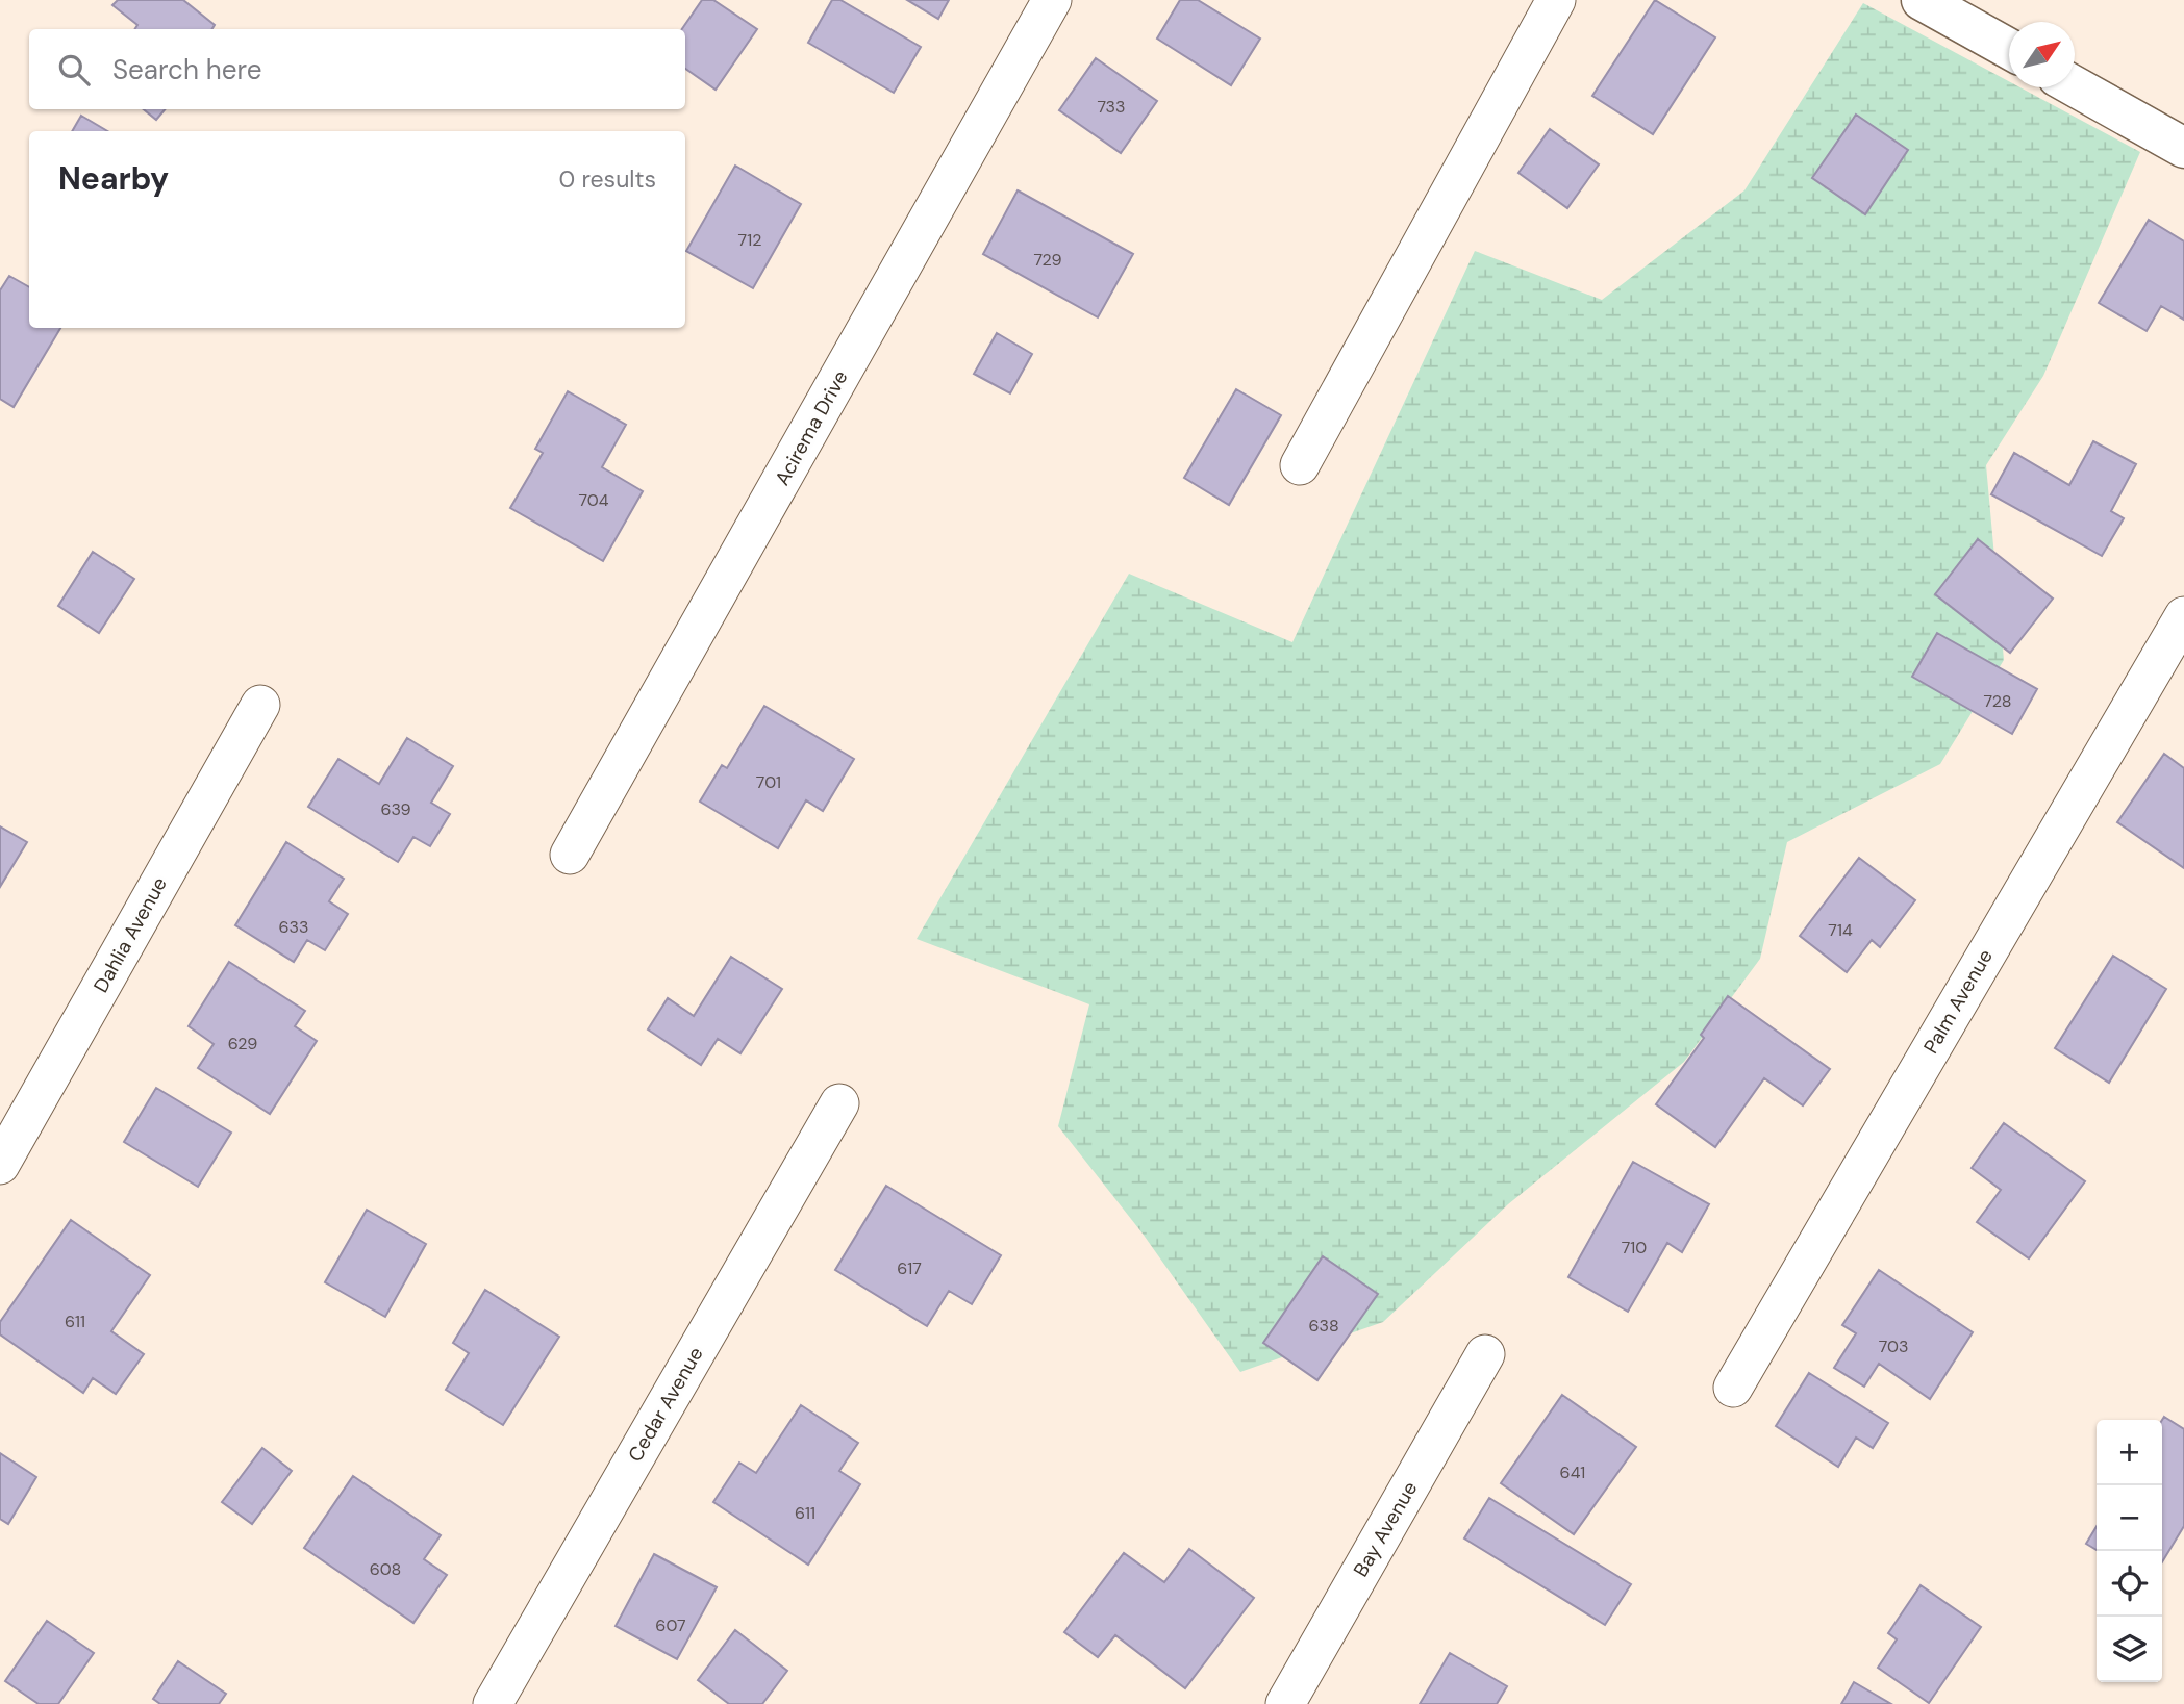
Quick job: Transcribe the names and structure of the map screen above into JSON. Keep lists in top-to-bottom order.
{
  "streets": {
    "street": [
      "Acirema Drive",
      "Dahlia Avenue",
      "Palm Avenue",
      "Cedar Avenue",
      "Bay Avenue"
    ]
  },
  "house_numbers": [
    "733",
    "712",
    "729",
    "704",
    "728",
    "701",
    "639",
    "633",
    "714",
    "629",
    "710",
    "617",
    "611",
    "638",
    "703",
    "641",
    "611",
    "608",
    "607"
  ],
  "north": "top right",
  "page": {
    "search": "Search here",
    "heading": ["Nearby", "0 results"],
    "map_buttons": ["+", "−"]
  }
}
